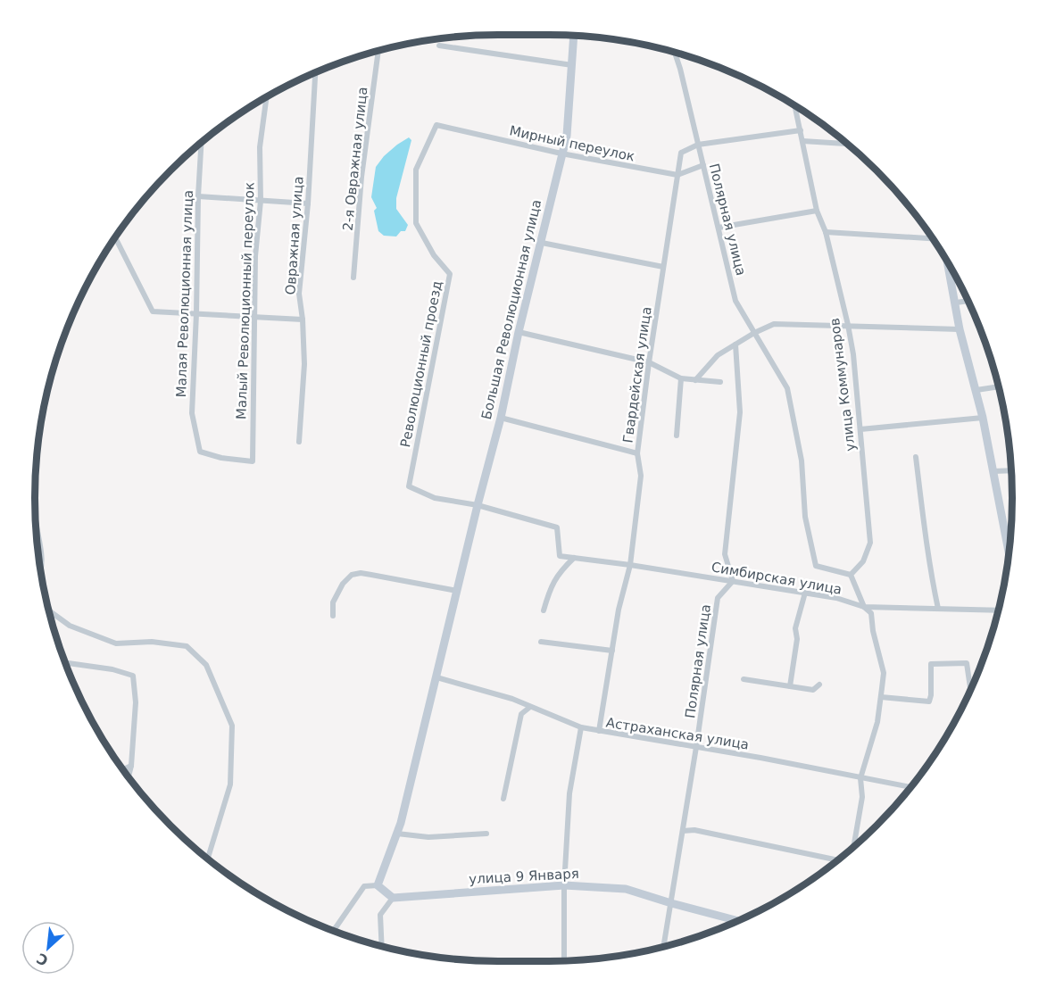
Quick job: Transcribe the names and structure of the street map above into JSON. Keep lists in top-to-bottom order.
{
  "streets": {
    "street": [
      "Мирный переулок",
      "2-я Овражная улица",
      "Полярная улица",
      "Овражная улица",
      "Малая Революционная улица",
      "Малый Революционный переулок",
      "Большая Революционная улица",
      "Революционный проезд",
      "Гвардейская улица",
      "улица Коммунаров",
      "Симбирская улица",
      "Астраханская улица",
      "улица 9 Января"
    ]
  },
  "crossings": [
    ["Мирный переулок", "Большая Революционная улица"],
    ["Мирный переулок", "Революционный проезд"],
    ["Мирный переулок", "Гвардейская улица"],
    ["Полярная улица", "Гвардейская улица"],
    ["Полярная улица", "улица Коммунаров"],
    ["Полярная улица", "Симбирская улица"],
    ["Полярная улица", "Астраханская улица"],
    ["Полярная улица", "улица 9 Января"],
    ["Малая Революционная улица", "Малый Революционный переулок"],
    ["Большая Революционная улица", "Революционный проезд"],
    ["Большая Революционная улица", "Астраханская улица"],
    ["Гвардейская улица", "Симбирская улица"],
    ["Гвардейская улица", "Астраханская улица"]
  ],
  "north": "bottom left"
}
